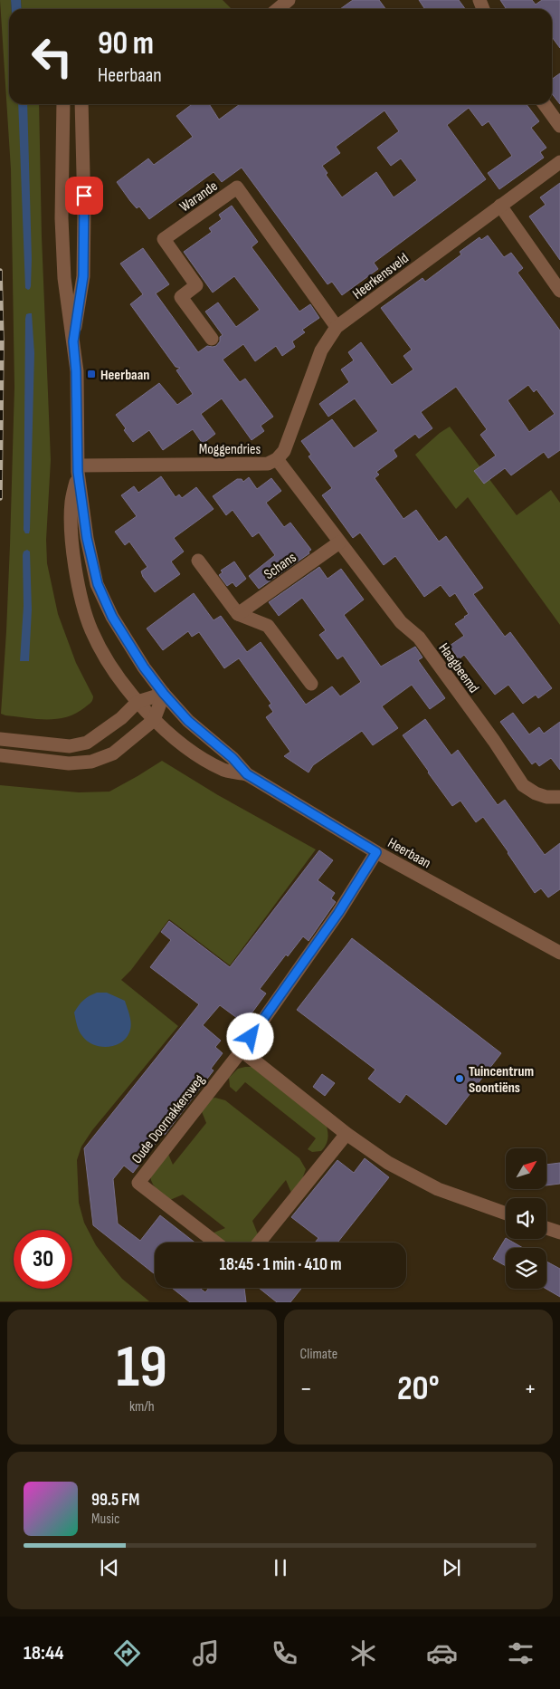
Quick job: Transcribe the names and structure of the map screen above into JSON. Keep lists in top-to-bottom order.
{
  "streets": {
    "street": [
      "Warande",
      "Heerkensveld",
      "Moggendries",
      "Schans",
      "Haagbeemd",
      "Heerbaan",
      "Oude Doornakkersweg"
    ]
  },
  "crossings": [
    ["Warande", "Heerkensveld"],
    ["Heerkensveld", "Moggendries"],
    ["Moggendries", "Schans"],
    ["Moggendries", "Haagbeemd"],
    ["Moggendries", "Heerbaan"],
    ["Schans", "Haagbeemd"],
    ["Heerbaan", "Oude Doornakkersweg"]
  ],
  "places": {
    "transit": ["Heerbaan"],
    "other": ["Tuincentrum Soontiëns"]
  },
  "north": "top right",
  "page": {
    "turn": ["90 m", "Heerbaan"],
    "limit": "30",
    "trip": "18:45 · 1 min · 410 m",
    "tile": [
      ["19", "km/h"],
      "Climate"
    ],
    "heat": ["−", "20°", "+"],
    "song": ["99.5 FM", "Music"],
    "tabs": "18:44"
  }
}
